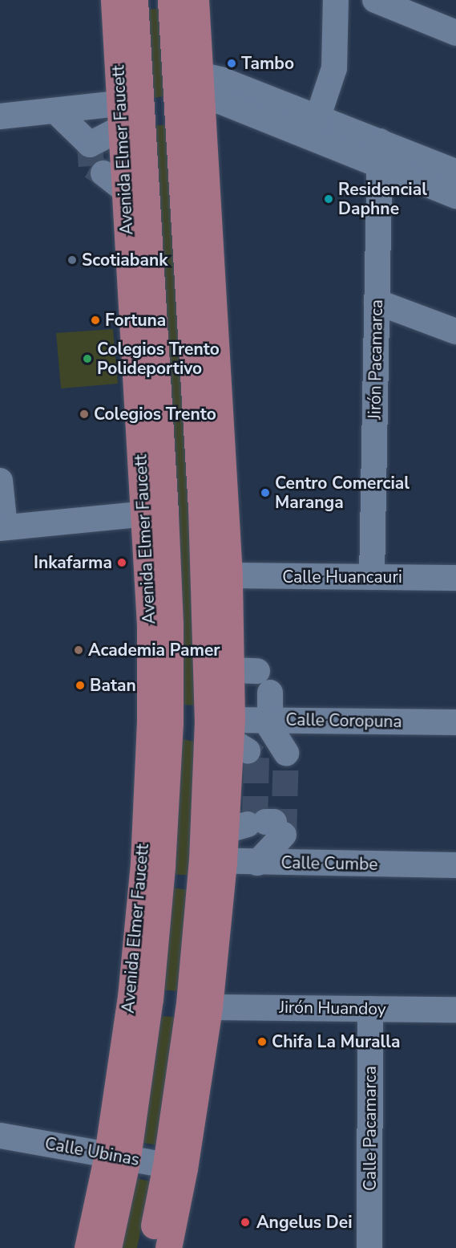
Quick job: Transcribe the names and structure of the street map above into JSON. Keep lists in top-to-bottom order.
{
  "streets": {
    "main road": ["Avenida Elmer Faucett"],
    "street": [
      "Jirón Pacamarca",
      "Calle Huancauri",
      "Calle Coropuna",
      "Calle Cumbe",
      "Jirón Huandoy",
      "Calle Pacamarca",
      "Calle Ubinas"
    ]
  },
  "crossings": [
    ["Avenida Elmer Faucett", "Calle Ubinas"],
    ["Jirón Pacamarca", "Calle Huancauri"],
    ["Jirón Huandoy", "Calle Pacamarca"]
  ],
  "places": [
    "Tambo",
    "Residencial Daphne",
    "Scotiabank",
    "Fortuna",
    "Colegios Trento Polideportivo",
    "Colegios Trento",
    "Centro Comercial Maranga",
    "Inkafarma",
    "Academia Pamer",
    "Batan",
    "Chifa La Muralla",
    "Angelus Dei"
  ]
}
